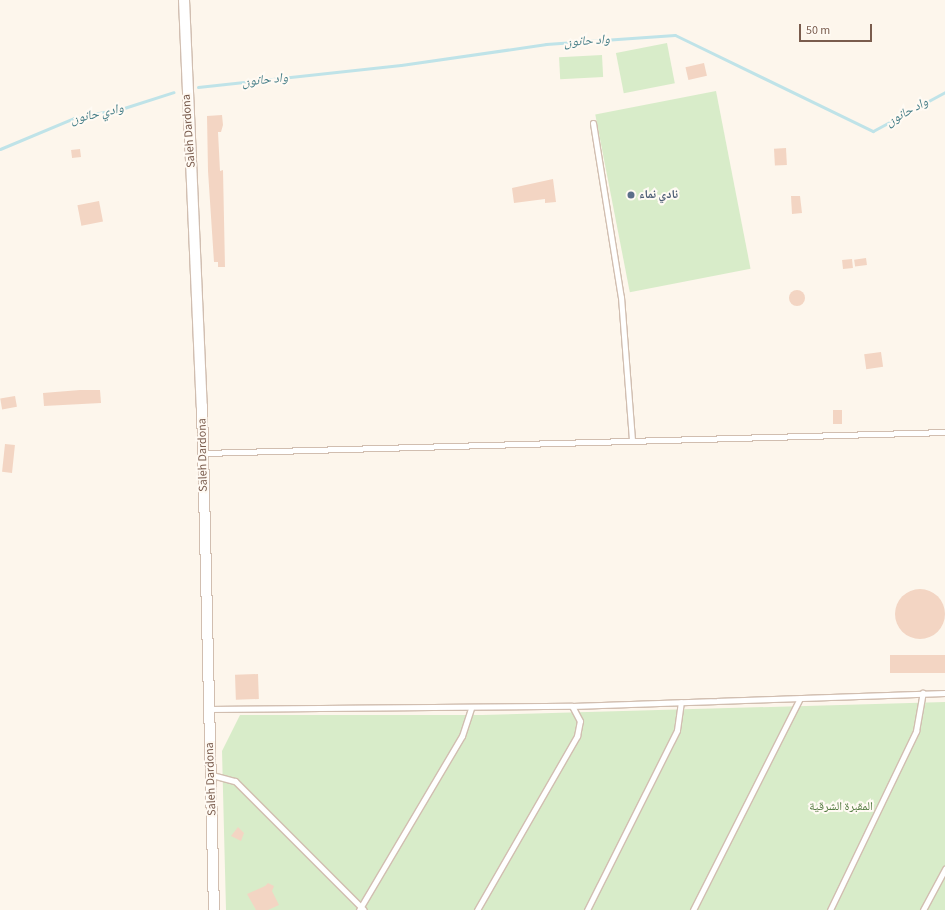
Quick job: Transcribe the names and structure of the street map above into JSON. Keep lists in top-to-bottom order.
{
  "streets": {
    "street": ["Saleh Dardona"]
  },
  "water": ["واد حانون", "وادي حانون"],
  "parks": ["المقبرة الشرقية"],
  "places": ["نادي نماء"],
  "scale_bar": "50 m"
}
